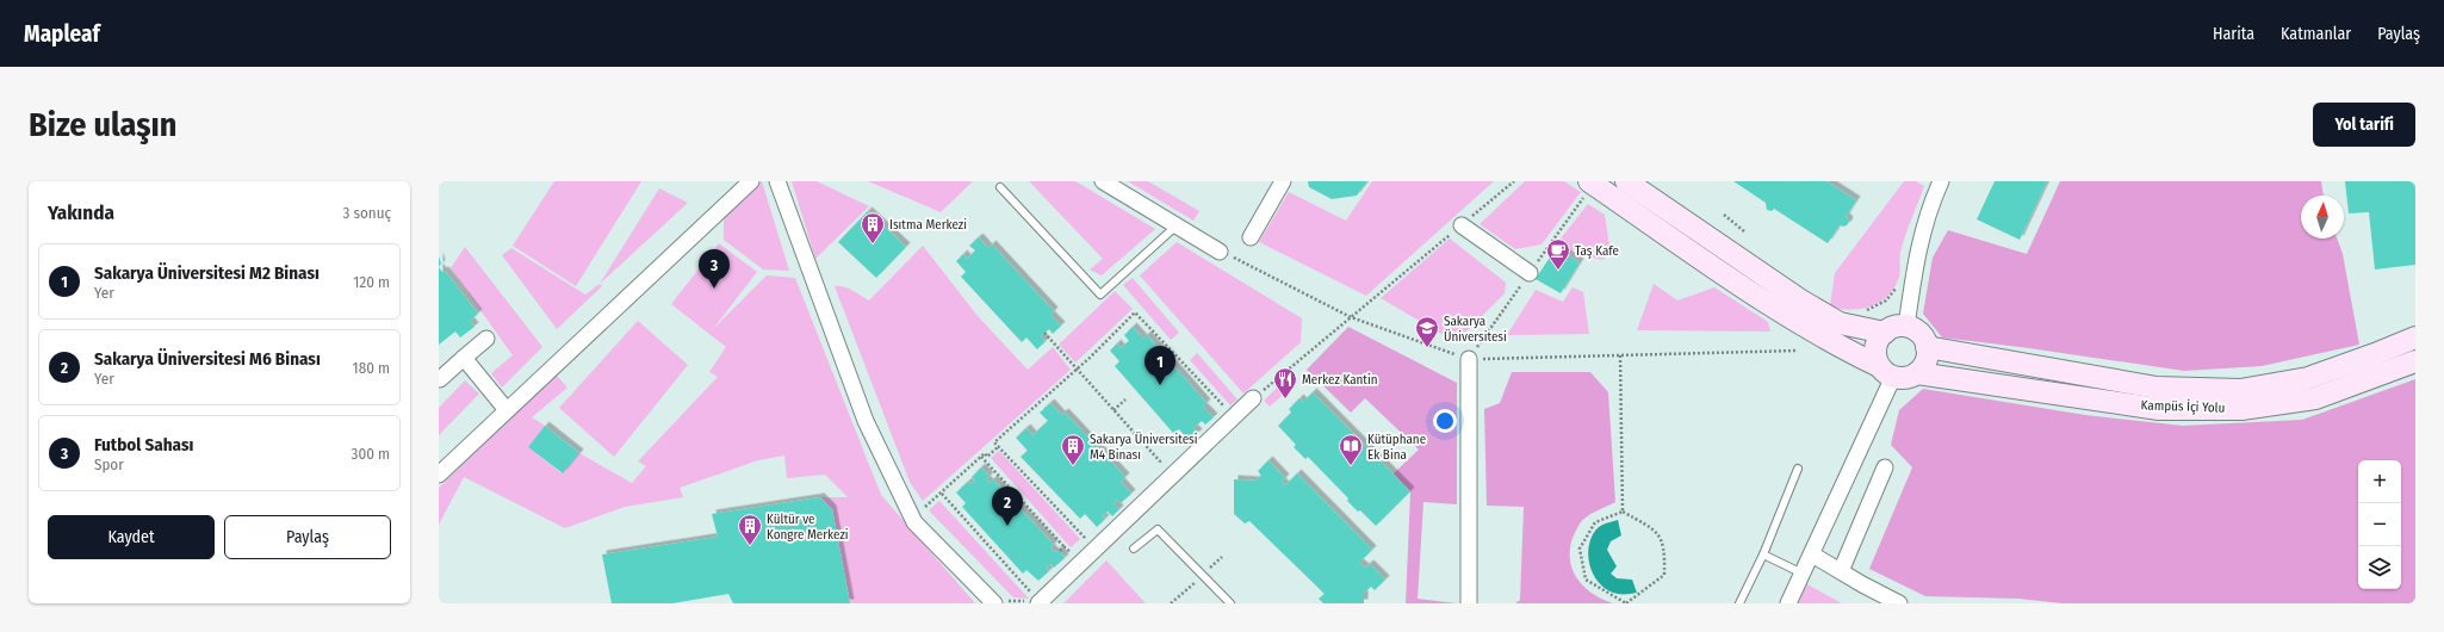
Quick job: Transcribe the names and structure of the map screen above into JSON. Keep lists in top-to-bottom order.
{
  "streets": {
    "street": ["Kampüs İçi Yolu"]
  },
  "places": {
    "building": ["Isıtma Merkezi", "Sakarya Üniversitesi M4 Binası", "Kültür ve Kongre Merkezi"],
    "cafe": ["Taş Kafe"],
    "school or university": ["Sakarya Üniversitesi"],
    "restaurant": ["Merkez Kantin"],
    "library": ["Kütüphane Ek Bina"]
  },
  "north": "top",
  "page": {
    "header": "Mapleaf",
    "nav": ["Harita", "Katmanlar", "Paylaş"],
    "buttons": [
      "Yol tarifi",
      ["Kaydet", "Paylaş"]
    ],
    "title": "Bize ulaşın",
    "heading": ["Yakında", "3 sonuç"],
    "list": [
      {
        "mark": "1",
        "name": "Sakarya Üniversitesi M2 Binası",
        "note": "Yer",
        "value": "120 m"
      },
      {
        "mark": "2",
        "name": "Sakarya Üniversitesi M6 Binası",
        "note": "Yer",
        "value": "180 m"
      },
      {
        "mark": "3",
        "name": "Futbol Sahası",
        "note": "Spor",
        "value": "300 m"
      }
    ],
    "pins": ["3", "1", "2"],
    "map_buttons": ["+", "−"]
  }
}
